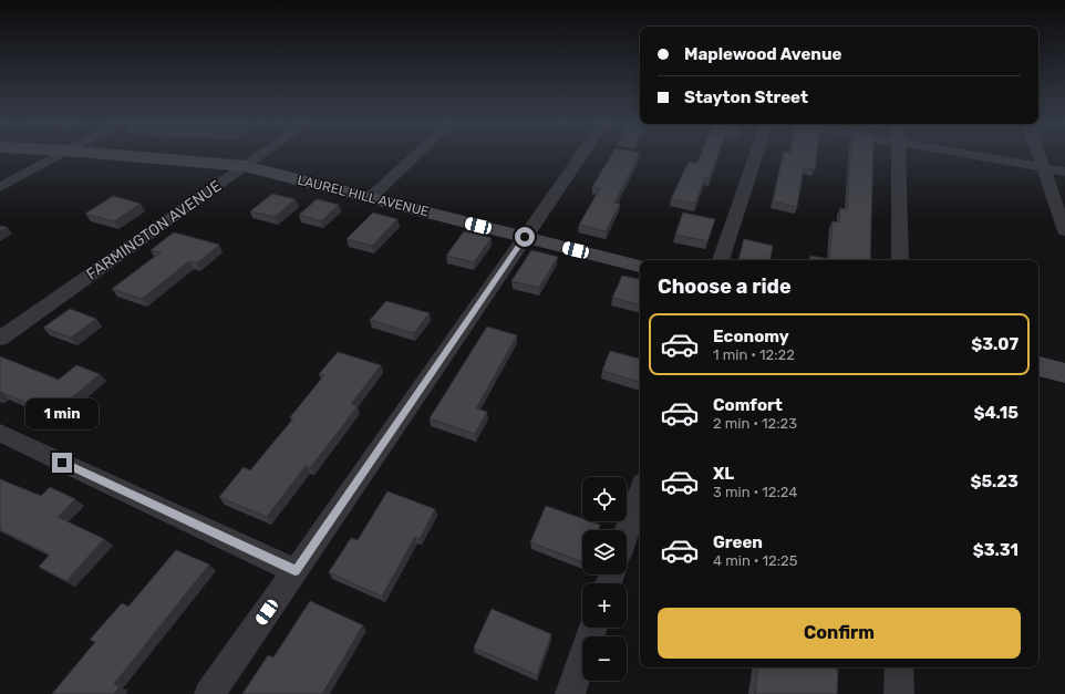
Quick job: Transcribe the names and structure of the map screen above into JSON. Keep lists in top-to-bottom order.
{
  "streets": {
    "street": ["LAUREL HILL AVENUE", "FARMINGTON AVENUE"]
  },
  "crossings": [
    ["LAUREL HILL AVENUE", "FARMINGTON AVENUE"]
  ],
  "page": {
    "banner": ["Maplewood Avenue", "Stayton Street"],
    "heading": "Choose a ride",
    "list": [
      {
        "name": "Economy",
        "note": "1 min · 12:22",
        "value": "$3.07"
      },
      {
        "name": "Comfort",
        "note": "2 min · 12:23",
        "value": "$4.15"
      },
      {
        "name": "XL",
        "note": "3 min · 12:24",
        "value": "$5.23"
      },
      {
        "name": "Green",
        "note": "4 min · 12:25",
        "value": "$3.31"
      }
    ],
    "bubble": "1 min",
    "map_buttons": ["+", "−"],
    "buttons": "Confirm"
  }
}
